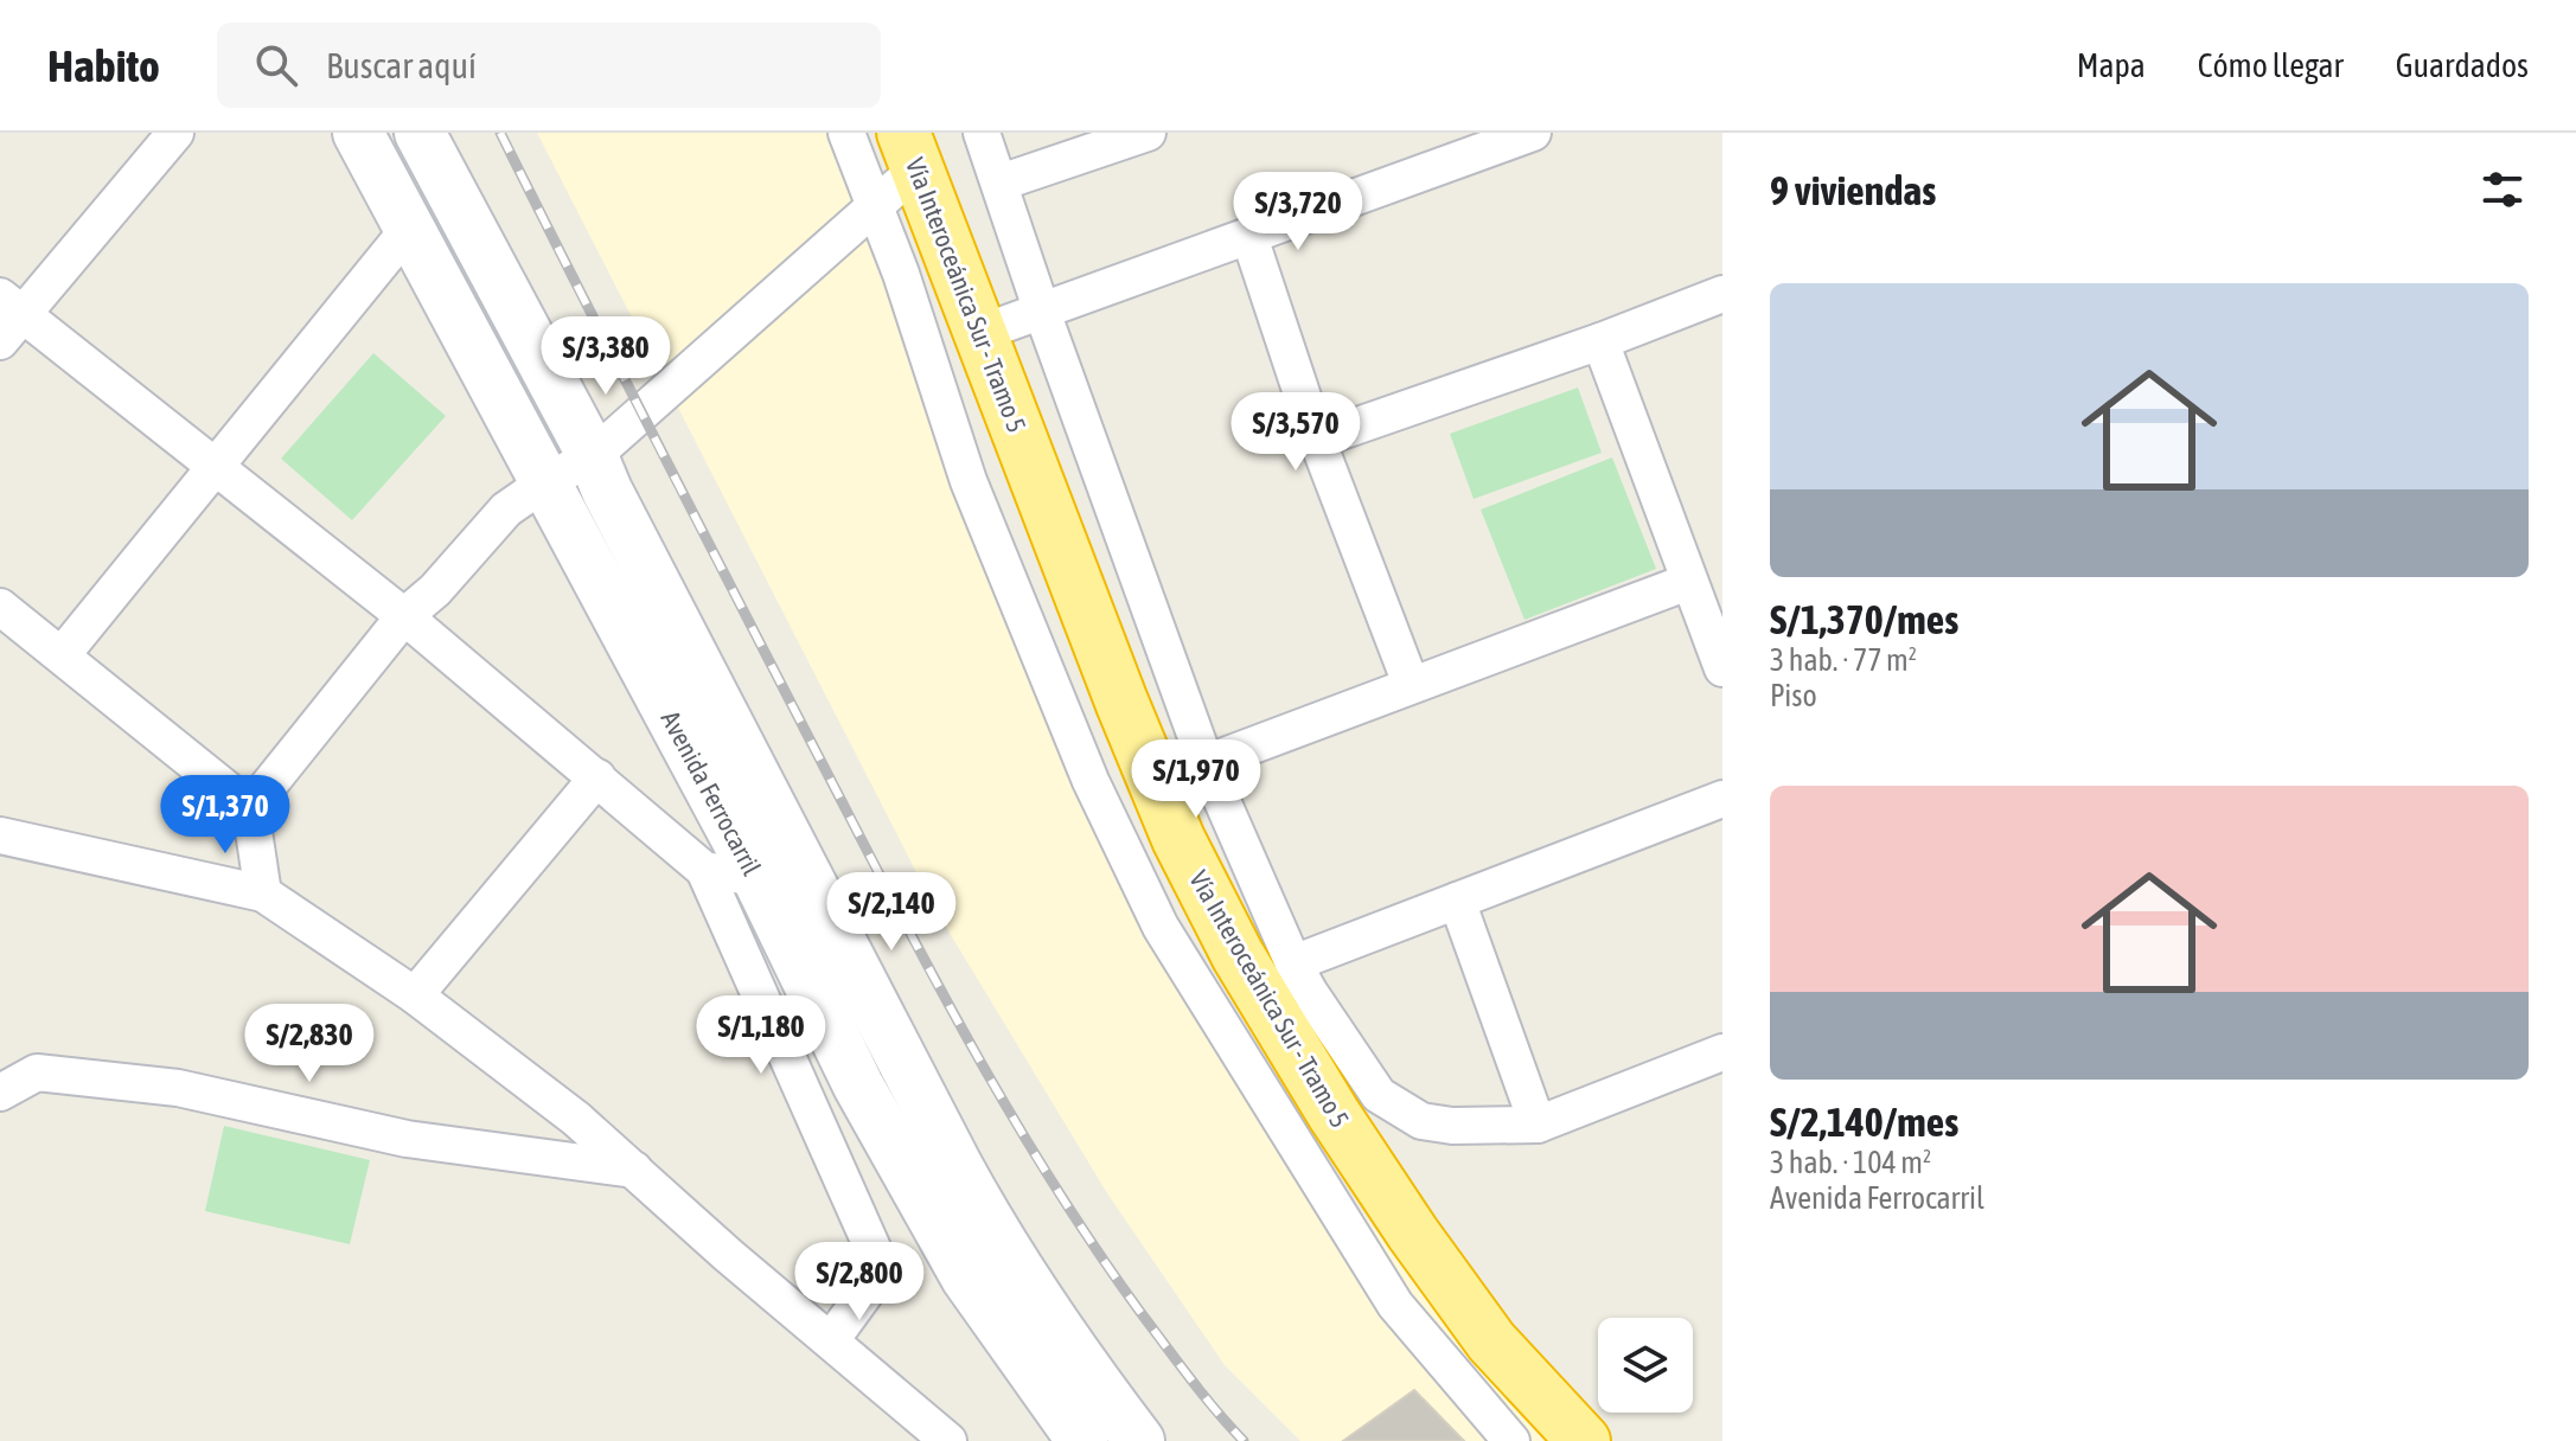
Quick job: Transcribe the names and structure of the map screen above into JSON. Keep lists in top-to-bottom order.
{
  "streets": {
    "highway": ["Vía Interoceánica Sur - Tramo 5"],
    "main road": ["Avenida Ferrocarril"]
  },
  "page": {
    "header": "Habito",
    "search": "Buscar aquí",
    "nav": ["Mapa", "Cómo llegar", "Guardados"],
    "heading": "9 viviendas",
    "price": [
      "S/3,720",
      "S/3,380",
      "S/3,570",
      "S/1,970",
      "S/1,370",
      "S/2,140",
      "S/1,180",
      "S/2,830",
      "S/2,800"
    ],
    "list": [
      {
        "name": "S/1,370/mes",
        "note": "3 hab. · 77 m² · Piso"
      },
      {
        "name": "S/2,140/mes",
        "note": "3 hab. · 104 m² · Avenida Ferrocarril"
      }
    ]
  }
}
